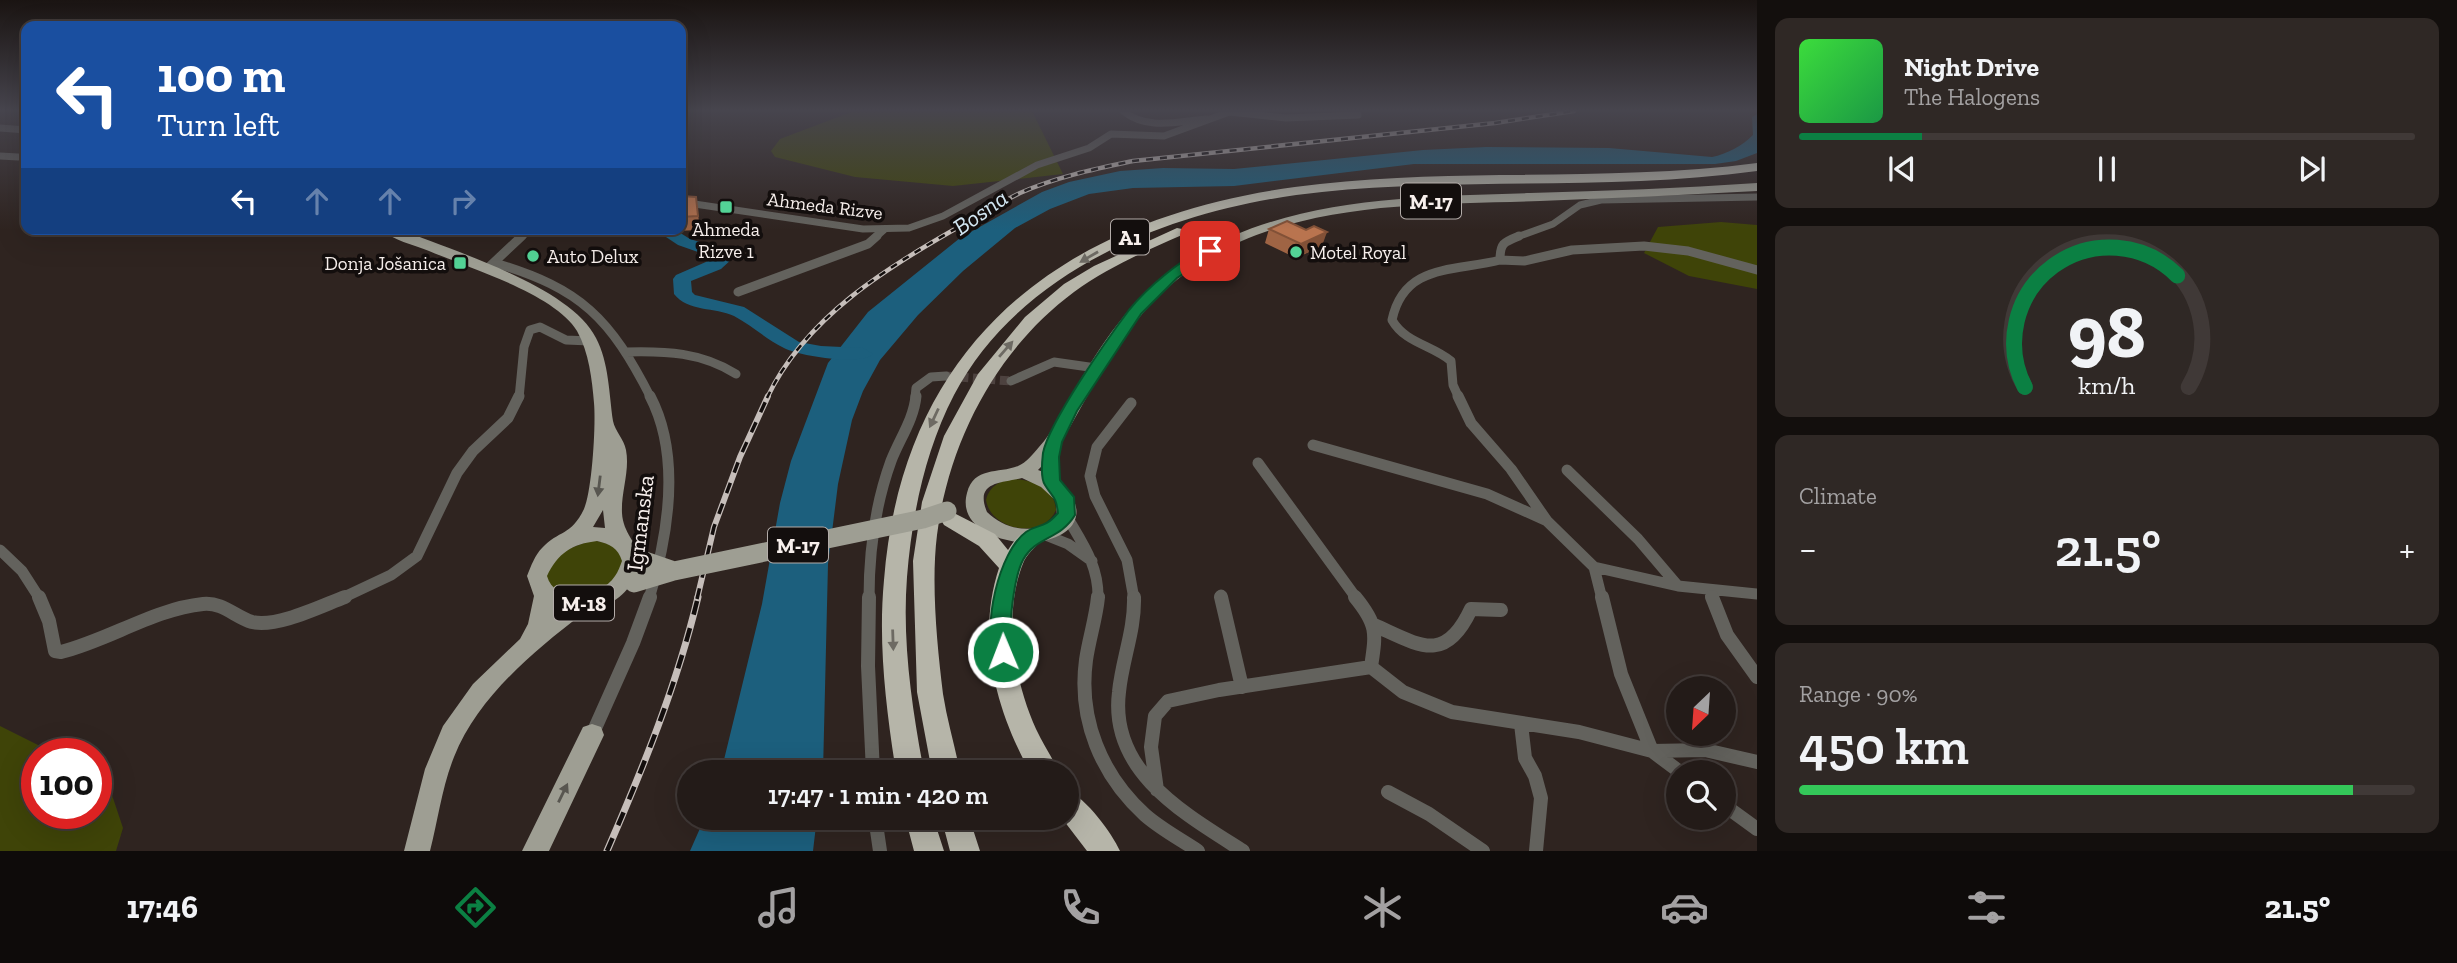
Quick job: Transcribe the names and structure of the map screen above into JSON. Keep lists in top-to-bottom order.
{
  "streets": {
    "highway": ["A1"],
    "main road": ["M-17", "M-18"],
    "street": ["Ahmeda Rizve", "Igmanska"]
  },
  "crossings": [
    ["M-17", "M-18"],
    ["Igmanska", "M-18"]
  ],
  "water": ["Bosna"],
  "places": {
    "transit": ["Ahmeda Rizve 1", "Donja Jošanica"],
    "other": ["Motel Royal", "Auto Delux"]
  },
  "north": "bottom left",
  "page": {
    "turn": ["100 m", "Turn left"],
    "song": ["Night Drive", "The Halogens"],
    "tile": [
      "Climate",
      ["Range · 90%", "450 km"]
    ],
    "heat": ["−", "21.5°", "+"],
    "limit": "100",
    "trip": "17:47 · 1 min · 420 m",
    "tabs": ["17:46", "21.5°"],
    "gauge": ["98", "km/h"]
  }
}
